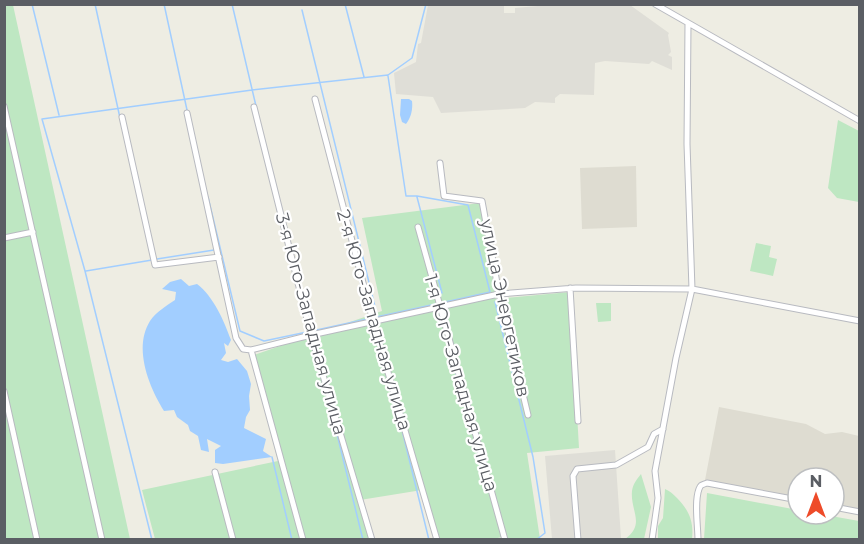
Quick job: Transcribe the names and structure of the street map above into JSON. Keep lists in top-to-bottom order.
{
  "streets": {
    "street": [
      "улица Энергетиков",
      "2-я Юго-Западная улица",
      "3-я Юго-Западная улица",
      "1-я Юго-Западная улица"
    ]
  },
  "north": "top"
}
